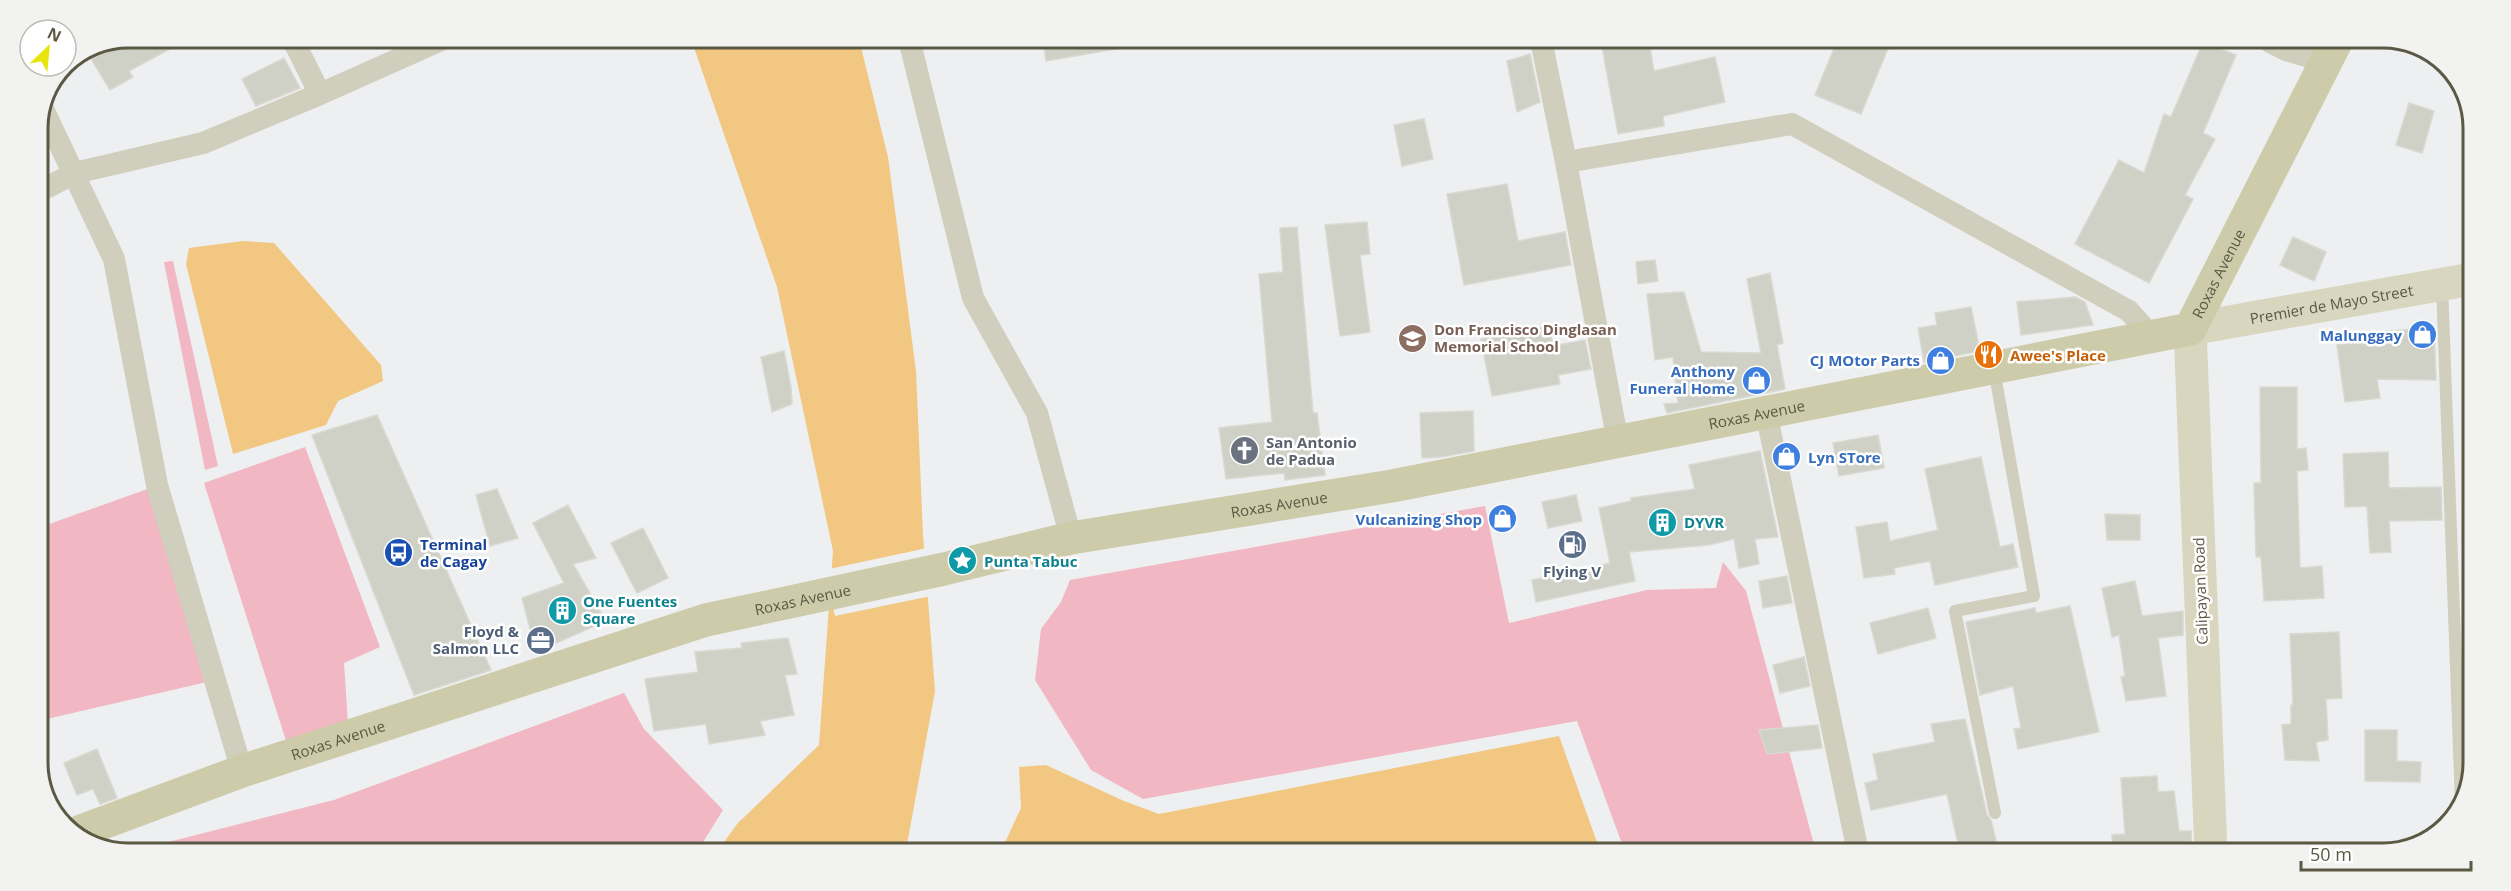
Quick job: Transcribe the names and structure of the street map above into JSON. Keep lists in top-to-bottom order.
{
  "streets": {
    "main road": ["Roxas Avenue", "Premier de Mayo Street", "Calipayan Road"]
  },
  "crossings": [
    ["Roxas Avenue", "Premier de Mayo Street"],
    ["Roxas Avenue", "Calipayan Road"],
    ["Premier de Mayo Street", "Calipayan Road"]
  ],
  "places": {
    "shop": [
      "Malunggay",
      "CJ MOtor Parts",
      "Anthony Funeral Home",
      "Lyn STore",
      "Vulcanizing Shop"
    ],
    "school or university": ["Don Francisco Dinglasan Memorial School"],
    "restaurant": ["Awee's Place"],
    "church": ["San Antonio de Padua"],
    "building": ["DYVR", "One Fuentes Square"],
    "fuel station": ["Flying V"],
    "bus stop": ["Terminal de Cagay"],
    "place": ["Punta Tabuc"],
    "office": ["Floyd & Salmon LLC"]
  },
  "scale_bar": "50 m",
  "north": "top right"
}
